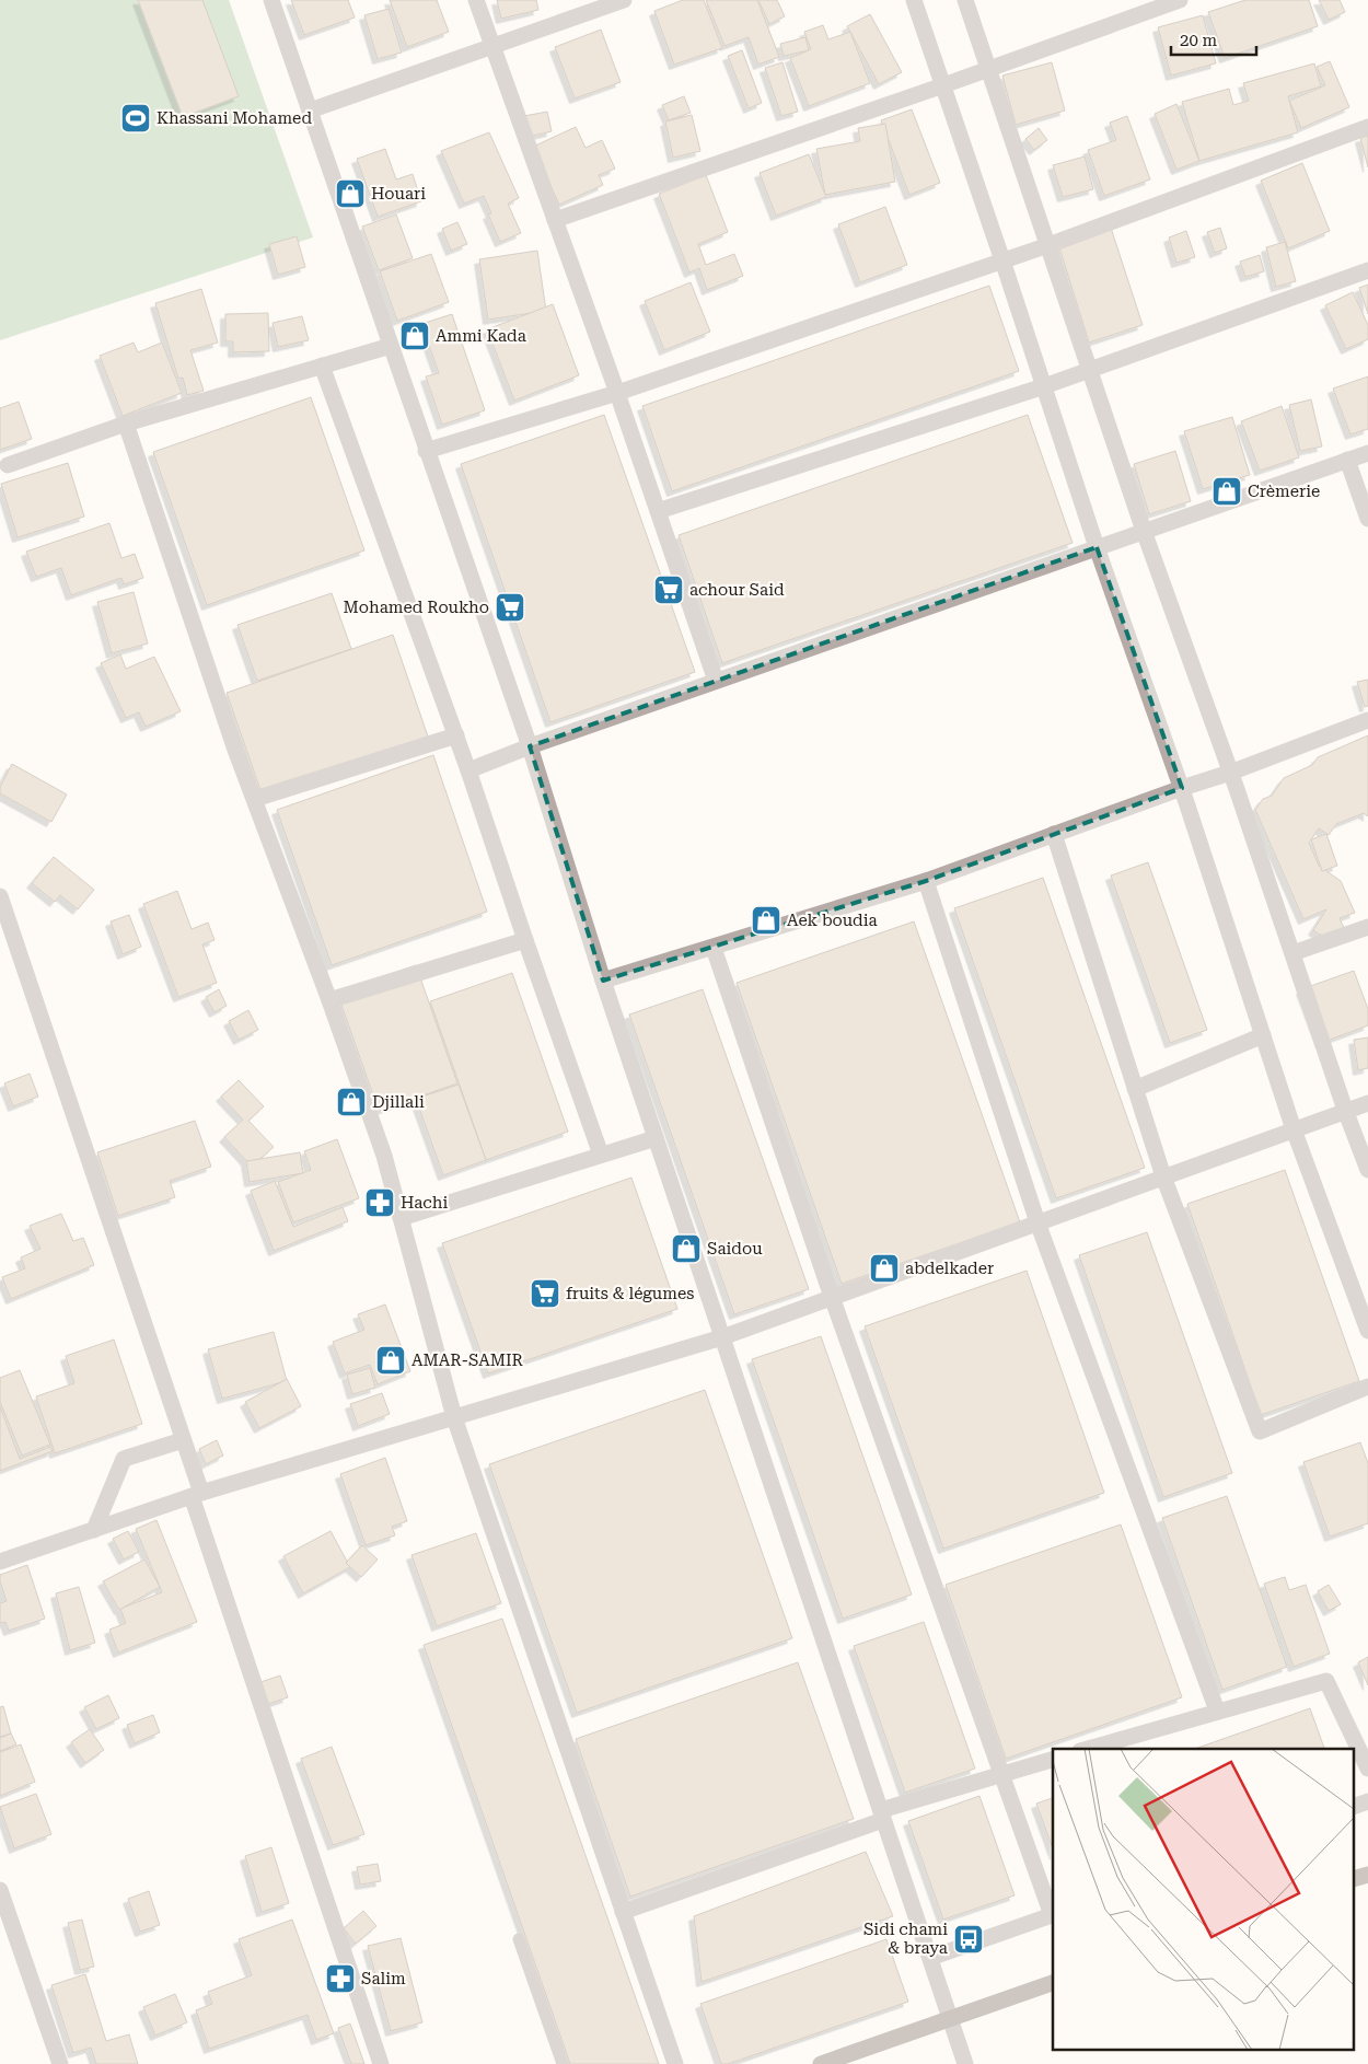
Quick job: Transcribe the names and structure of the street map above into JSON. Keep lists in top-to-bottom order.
{
  "places": {
    "sports": ["Khassani Mohamed"],
    "shop": [
      "Houari",
      "Ammi Kada",
      "Crèmerie",
      "Aek boudia",
      "Djillali",
      "Saidou",
      "abdelkader",
      "AMAR-SAMIR"
    ],
    "supermarket": ["achour Said", "Mohamed Roukho", "fruits & légumes"],
    "pharmacy": ["Hachi", "Salim"],
    "bus stop": ["Sidi chami & braya"]
  },
  "scale_bar": "20 m"
}
